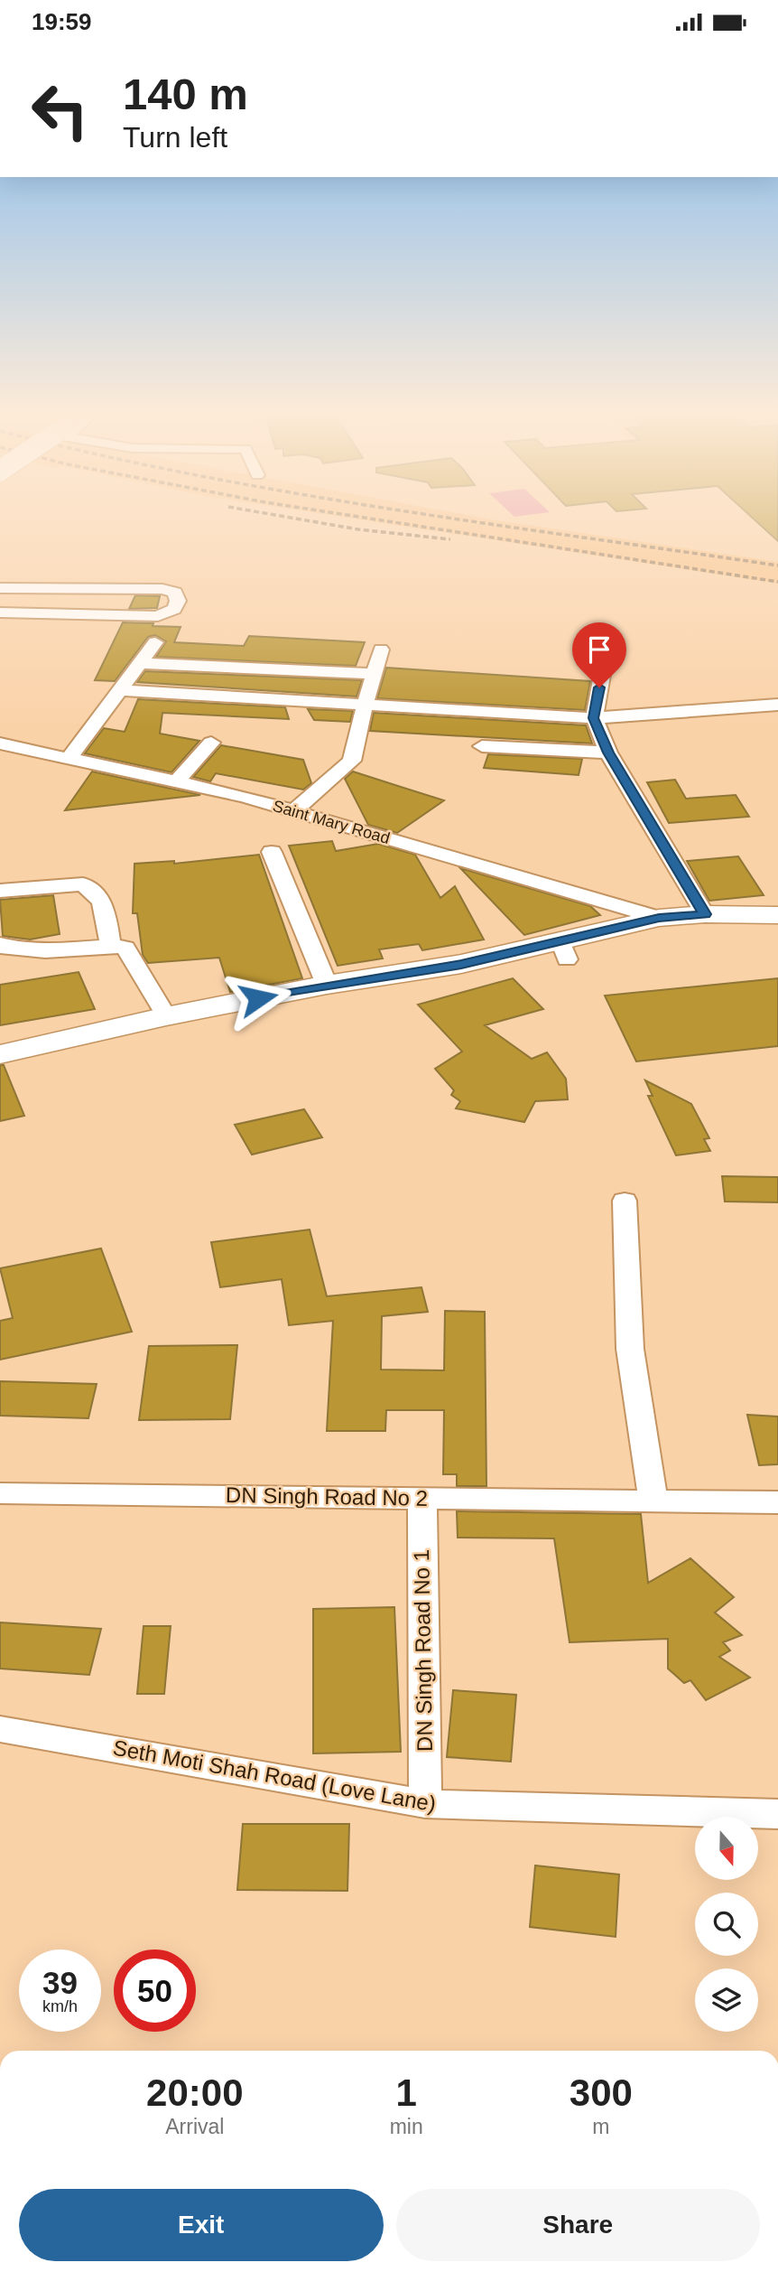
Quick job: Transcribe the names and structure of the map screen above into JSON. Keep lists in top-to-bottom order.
{
  "streets": {
    "street": [
      "Saint Mary Road",
      "DN Singh Road No 2",
      "DN Singh Road No 1",
      "Seth Moti Shah Road (Love Lane)"
    ]
  },
  "crossings": [
    ["DN Singh Road No 2", "DN Singh Road No 1"],
    ["DN Singh Road No 1", "Seth Moti Shah Road (Love Lane)"]
  ],
  "north": "bottom",
  "page": {
    "status": "19:59",
    "turn": ["140 m", "Turn left"],
    "speed": "39 km/h",
    "limit": "50",
    "eta": [
      "20:00",
      "Arrival",
      "1",
      "min",
      "300",
      "m"
    ],
    "buttons": ["Exit", "Share"]
  }
}
